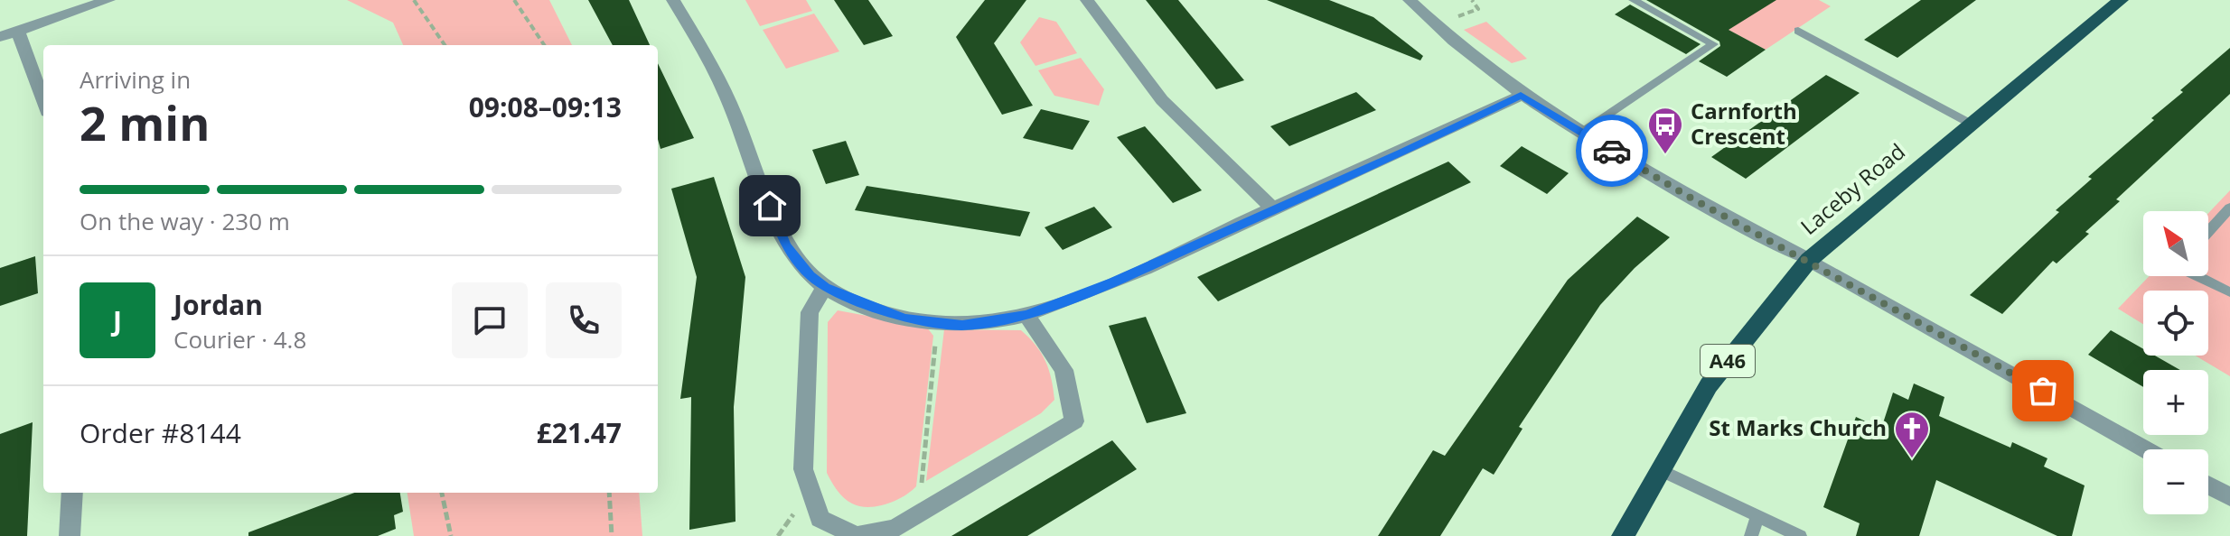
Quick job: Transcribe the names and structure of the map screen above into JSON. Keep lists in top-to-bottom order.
{
  "streets": {
    "highway": ["Laceby Road", "A46"]
  },
  "places": {
    "bus stop": ["Carnforth Crescent"],
    "church": ["St Marks Church"]
  },
  "north": "top left",
  "page": {
    "heading": ["2 min", "Arriving in", "09:08–09:13"],
    "panel": [
      "Jordan",
      "Courier · 4.8",
      "Order #8144",
      "£21.47"
    ],
    "bar": "On the way · 230 m",
    "map_buttons": ["+", "−"],
    "round": "J"
  }
}
